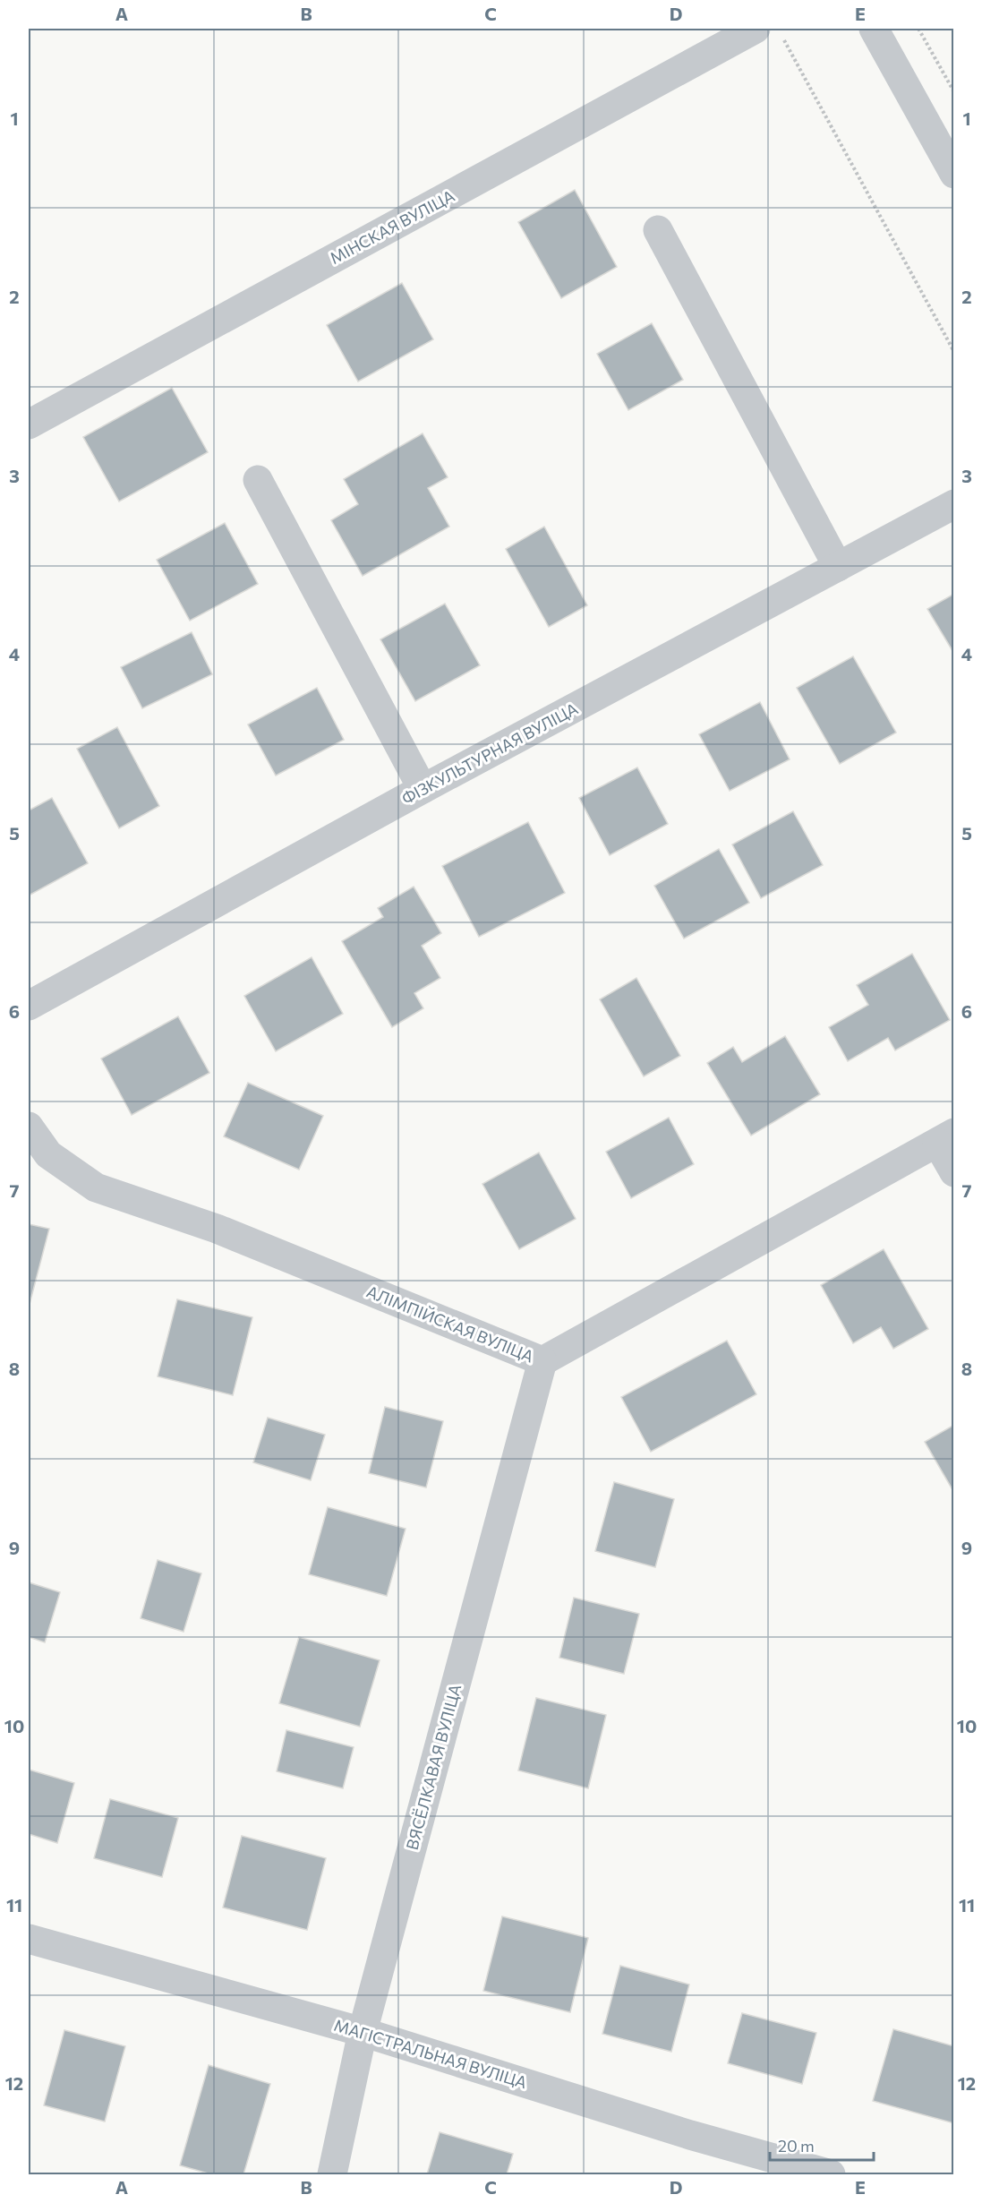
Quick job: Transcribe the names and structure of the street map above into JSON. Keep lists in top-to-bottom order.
{
  "streets": {
    "street": [
      "МІНСКАЯ ВУЛІЦА",
      "ФІЗКУЛЬТУРНАЯ ВУЛІЦА",
      "АЛІМПІЙСКАЯ ВУЛІЦА",
      "ВЯСЁЛКАВАЯ ВУЛІЦА",
      "МАГІСТРАЛЬНАЯ ВУЛІЦА"
    ]
  },
  "crossings": [
    ["АЛІМПІЙСКАЯ ВУЛІЦА", "ВЯСЁЛКАВАЯ ВУЛІЦА"],
    ["ВЯСЁЛКАВАЯ ВУЛІЦА", "МАГІСТРАЛЬНАЯ ВУЛІЦА"]
  ],
  "scale_bar": "20 m",
  "grid": {
    "columns": [
      "A",
      "B",
      "C",
      "D",
      "E"
    ],
    "rows": [
      "1",
      "2",
      "3",
      "4",
      "5",
      "6",
      "7",
      "8",
      "9",
      "10",
      "11",
      "12"
    ]
  }
}
